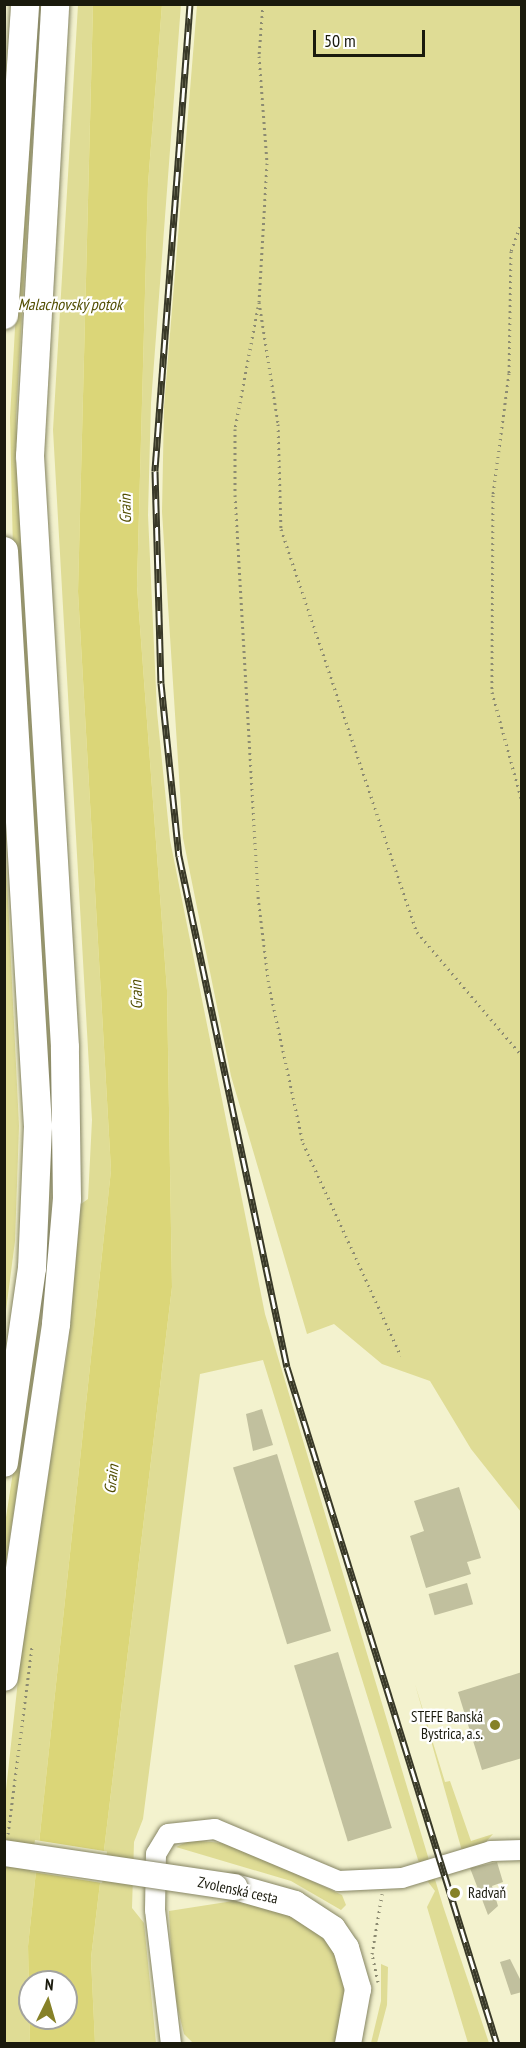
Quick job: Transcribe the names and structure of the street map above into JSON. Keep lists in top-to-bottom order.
{
  "streets": {
    "main road": ["Zvolenská cesta"]
  },
  "water": ["Malachovský potok", "Grain"],
  "places": ["STEFE Banská Bystrica, a.s.", "Radvaň"],
  "scale_bar": "50 m",
  "north": "top"
}
